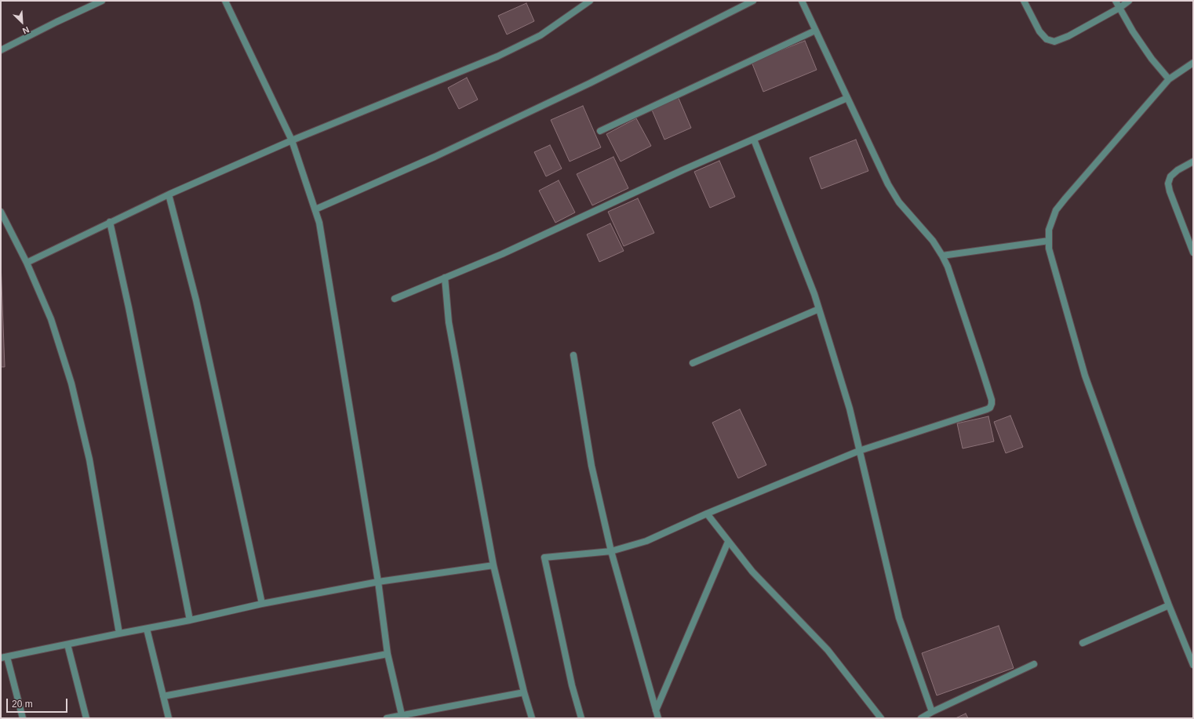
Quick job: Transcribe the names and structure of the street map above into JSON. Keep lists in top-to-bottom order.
{
  "scale_bar": "20 m",
  "north": "bottom right"
}
